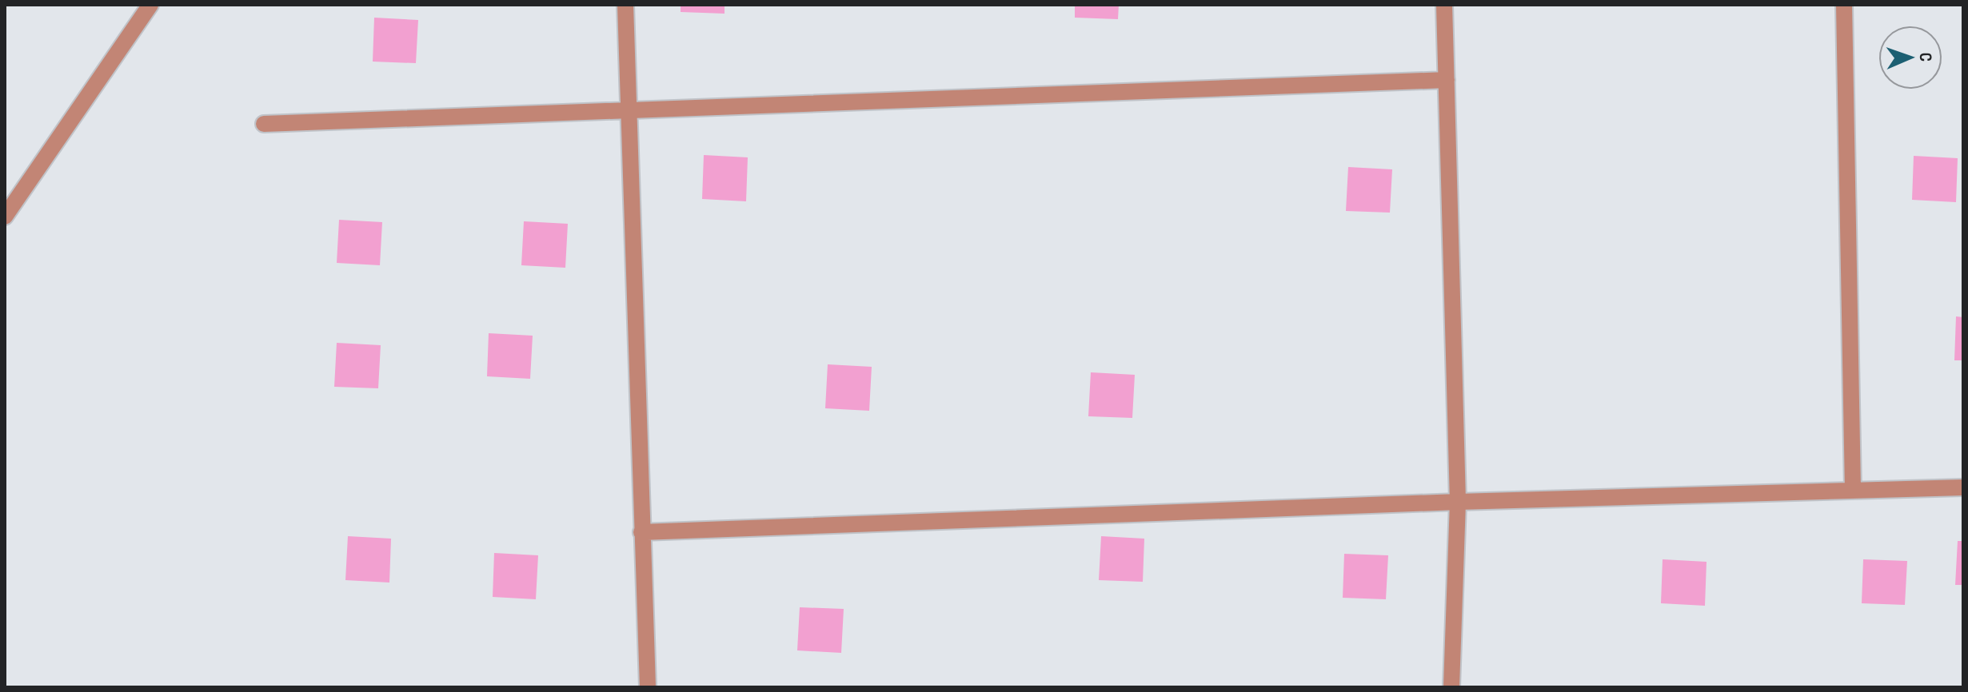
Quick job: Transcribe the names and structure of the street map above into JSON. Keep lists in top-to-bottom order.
{
  "north": "right"
}
